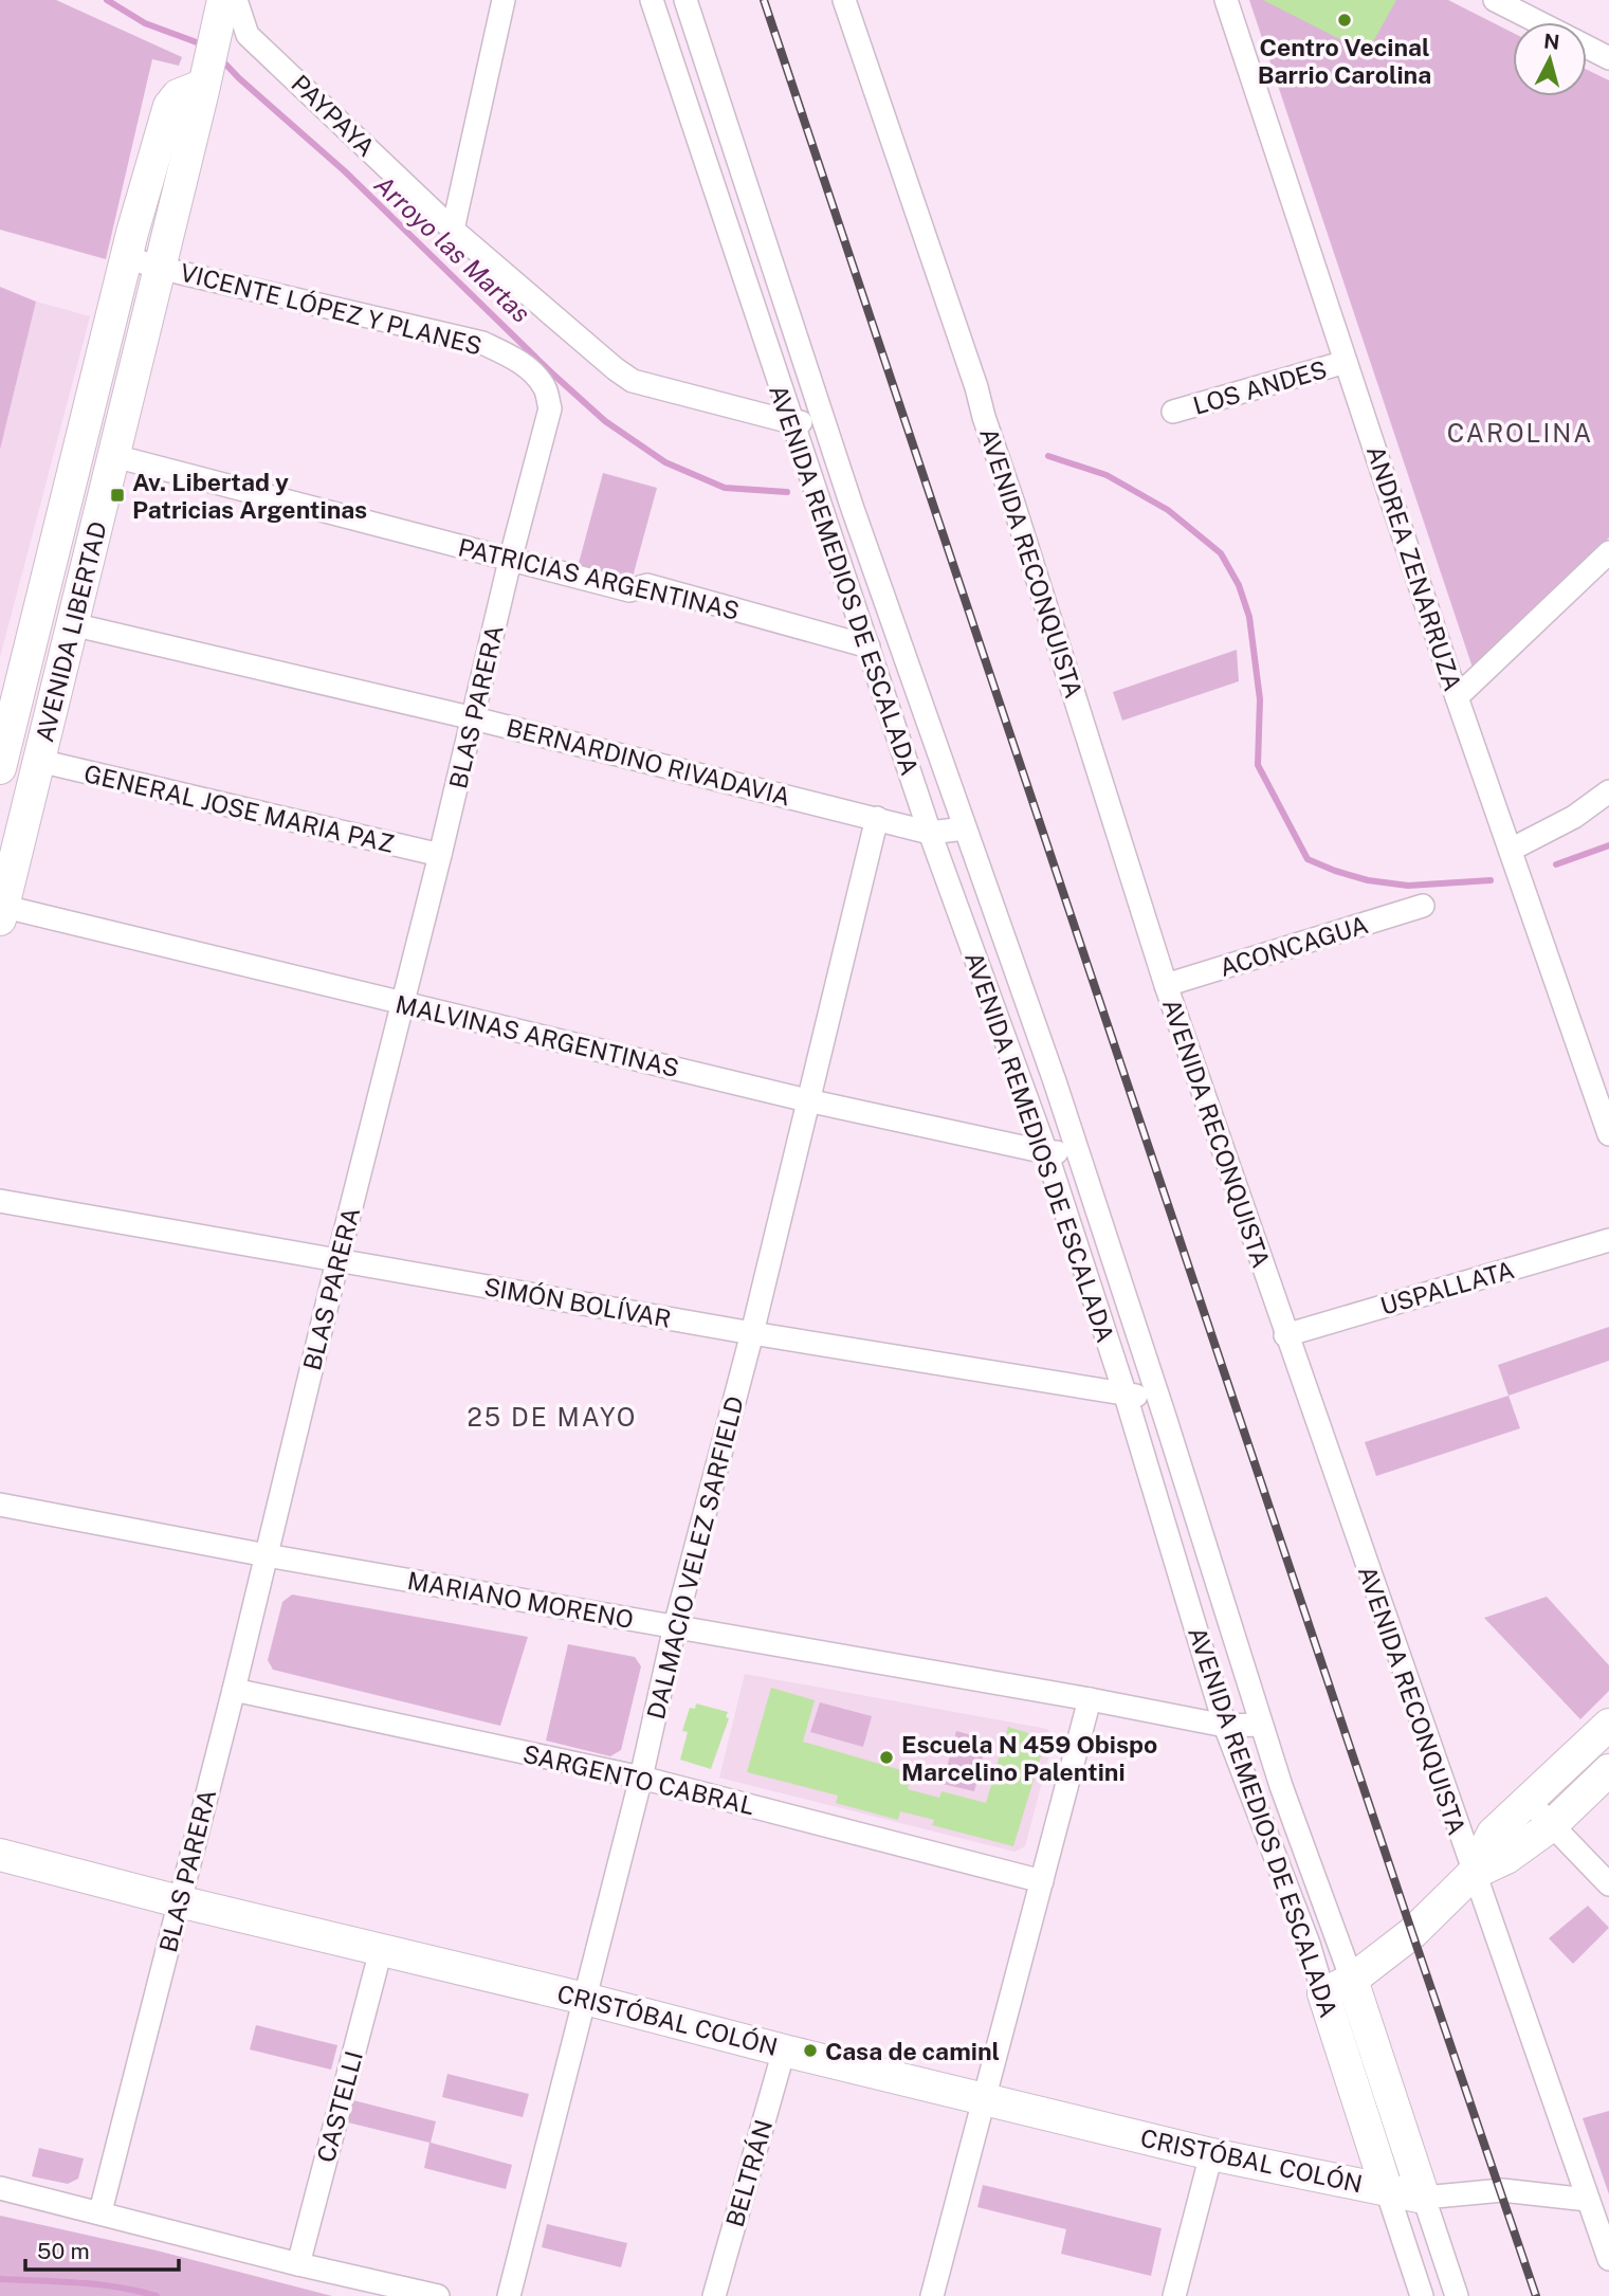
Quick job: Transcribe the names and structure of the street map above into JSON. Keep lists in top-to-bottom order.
{
  "streets": {
    "street": [
      "PAYPAYA",
      "VICENTE LÓPEZ Y PLANES",
      "LOS ANDES",
      "AVENIDA RECONQUISTA",
      "ANDREA ZENARRUZA",
      "PATRICIAS ARGENTINAS",
      "AVENIDA REMEDIOS DE ESCALADA",
      "AVENIDA LIBERTAD",
      "BLAS PARERA",
      "BERNARDINO RIVADAVIA",
      "GENERAL JOSE MARIA PAZ",
      "ACONCAGUA",
      "MALVINAS ARGENTINAS",
      "USPALLATA",
      "SIMÓN BOLÍVAR",
      "DALMACIO VELEZ SARFIELD",
      "MARIANO MORENO",
      "SARGENTO CABRAL",
      "CRISTÓBAL COLÓN",
      "CASTELLI",
      "BELTRÁN"
    ]
  },
  "crossings": [
    ["PAYPAYA", "AVENIDA REMEDIOS DE ESCALADA"],
    ["VICENTE LÓPEZ Y PLANES", "AVENIDA LIBERTAD"],
    ["VICENTE LÓPEZ Y PLANES", "BLAS PARERA"],
    ["LOS ANDES", "ANDREA ZENARRUZA"],
    ["AVENIDA RECONQUISTA", "ACONCAGUA"],
    ["AVENIDA RECONQUISTA", "USPALLATA"],
    ["PATRICIAS ARGENTINAS", "AVENIDA REMEDIOS DE ESCALADA"],
    ["PATRICIAS ARGENTINAS", "AVENIDA LIBERTAD"],
    ["PATRICIAS ARGENTINAS", "BLAS PARERA"],
    ["AVENIDA REMEDIOS DE ESCALADA", "BERNARDINO RIVADAVIA"],
    ["AVENIDA REMEDIOS DE ESCALADA", "MALVINAS ARGENTINAS"],
    ["AVENIDA REMEDIOS DE ESCALADA", "SIMÓN BOLÍVAR"],
    ["AVENIDA REMEDIOS DE ESCALADA", "MARIANO MORENO"],
    ["AVENIDA REMEDIOS DE ESCALADA", "CRISTÓBAL COLÓN"],
    ["AVENIDA LIBERTAD", "BERNARDINO RIVADAVIA"],
    ["AVENIDA LIBERTAD", "GENERAL JOSE MARIA PAZ"],
    ["AVENIDA LIBERTAD", "MALVINAS ARGENTINAS"],
    ["BLAS PARERA", "BERNARDINO RIVADAVIA"],
    ["BLAS PARERA", "GENERAL JOSE MARIA PAZ"],
    ["BLAS PARERA", "MALVINAS ARGENTINAS"],
    ["BLAS PARERA", "SIMÓN BOLÍVAR"],
    ["BLAS PARERA", "MARIANO MORENO"],
    ["BLAS PARERA", "SARGENTO CABRAL"],
    ["BLAS PARERA", "CRISTÓBAL COLÓN"],
    ["BERNARDINO RIVADAVIA", "DALMACIO VELEZ SARFIELD"],
    ["MALVINAS ARGENTINAS", "DALMACIO VELEZ SARFIELD"],
    ["SIMÓN BOLÍVAR", "DALMACIO VELEZ SARFIELD"],
    ["DALMACIO VELEZ SARFIELD", "MARIANO MORENO"],
    ["DALMACIO VELEZ SARFIELD", "SARGENTO CABRAL"],
    ["DALMACIO VELEZ SARFIELD", "CRISTÓBAL COLÓN"],
    ["CRISTÓBAL COLÓN", "CASTELLI"],
    ["CRISTÓBAL COLÓN", "BELTRÁN"]
  ],
  "districts": ["CAROLINA", "25 DE MAYO"],
  "water": ["Arroyo las Martas"],
  "places": {
    "other": ["Centro Vecinal Barrio Carolina", "Escuela N 459 Obispo Marcelino Palentini", "Casa de caminl"],
    "transit": ["Av. Libertad y Patricias Argentinas"]
  },
  "scale_bar": "50 m",
  "north": "top"
}
